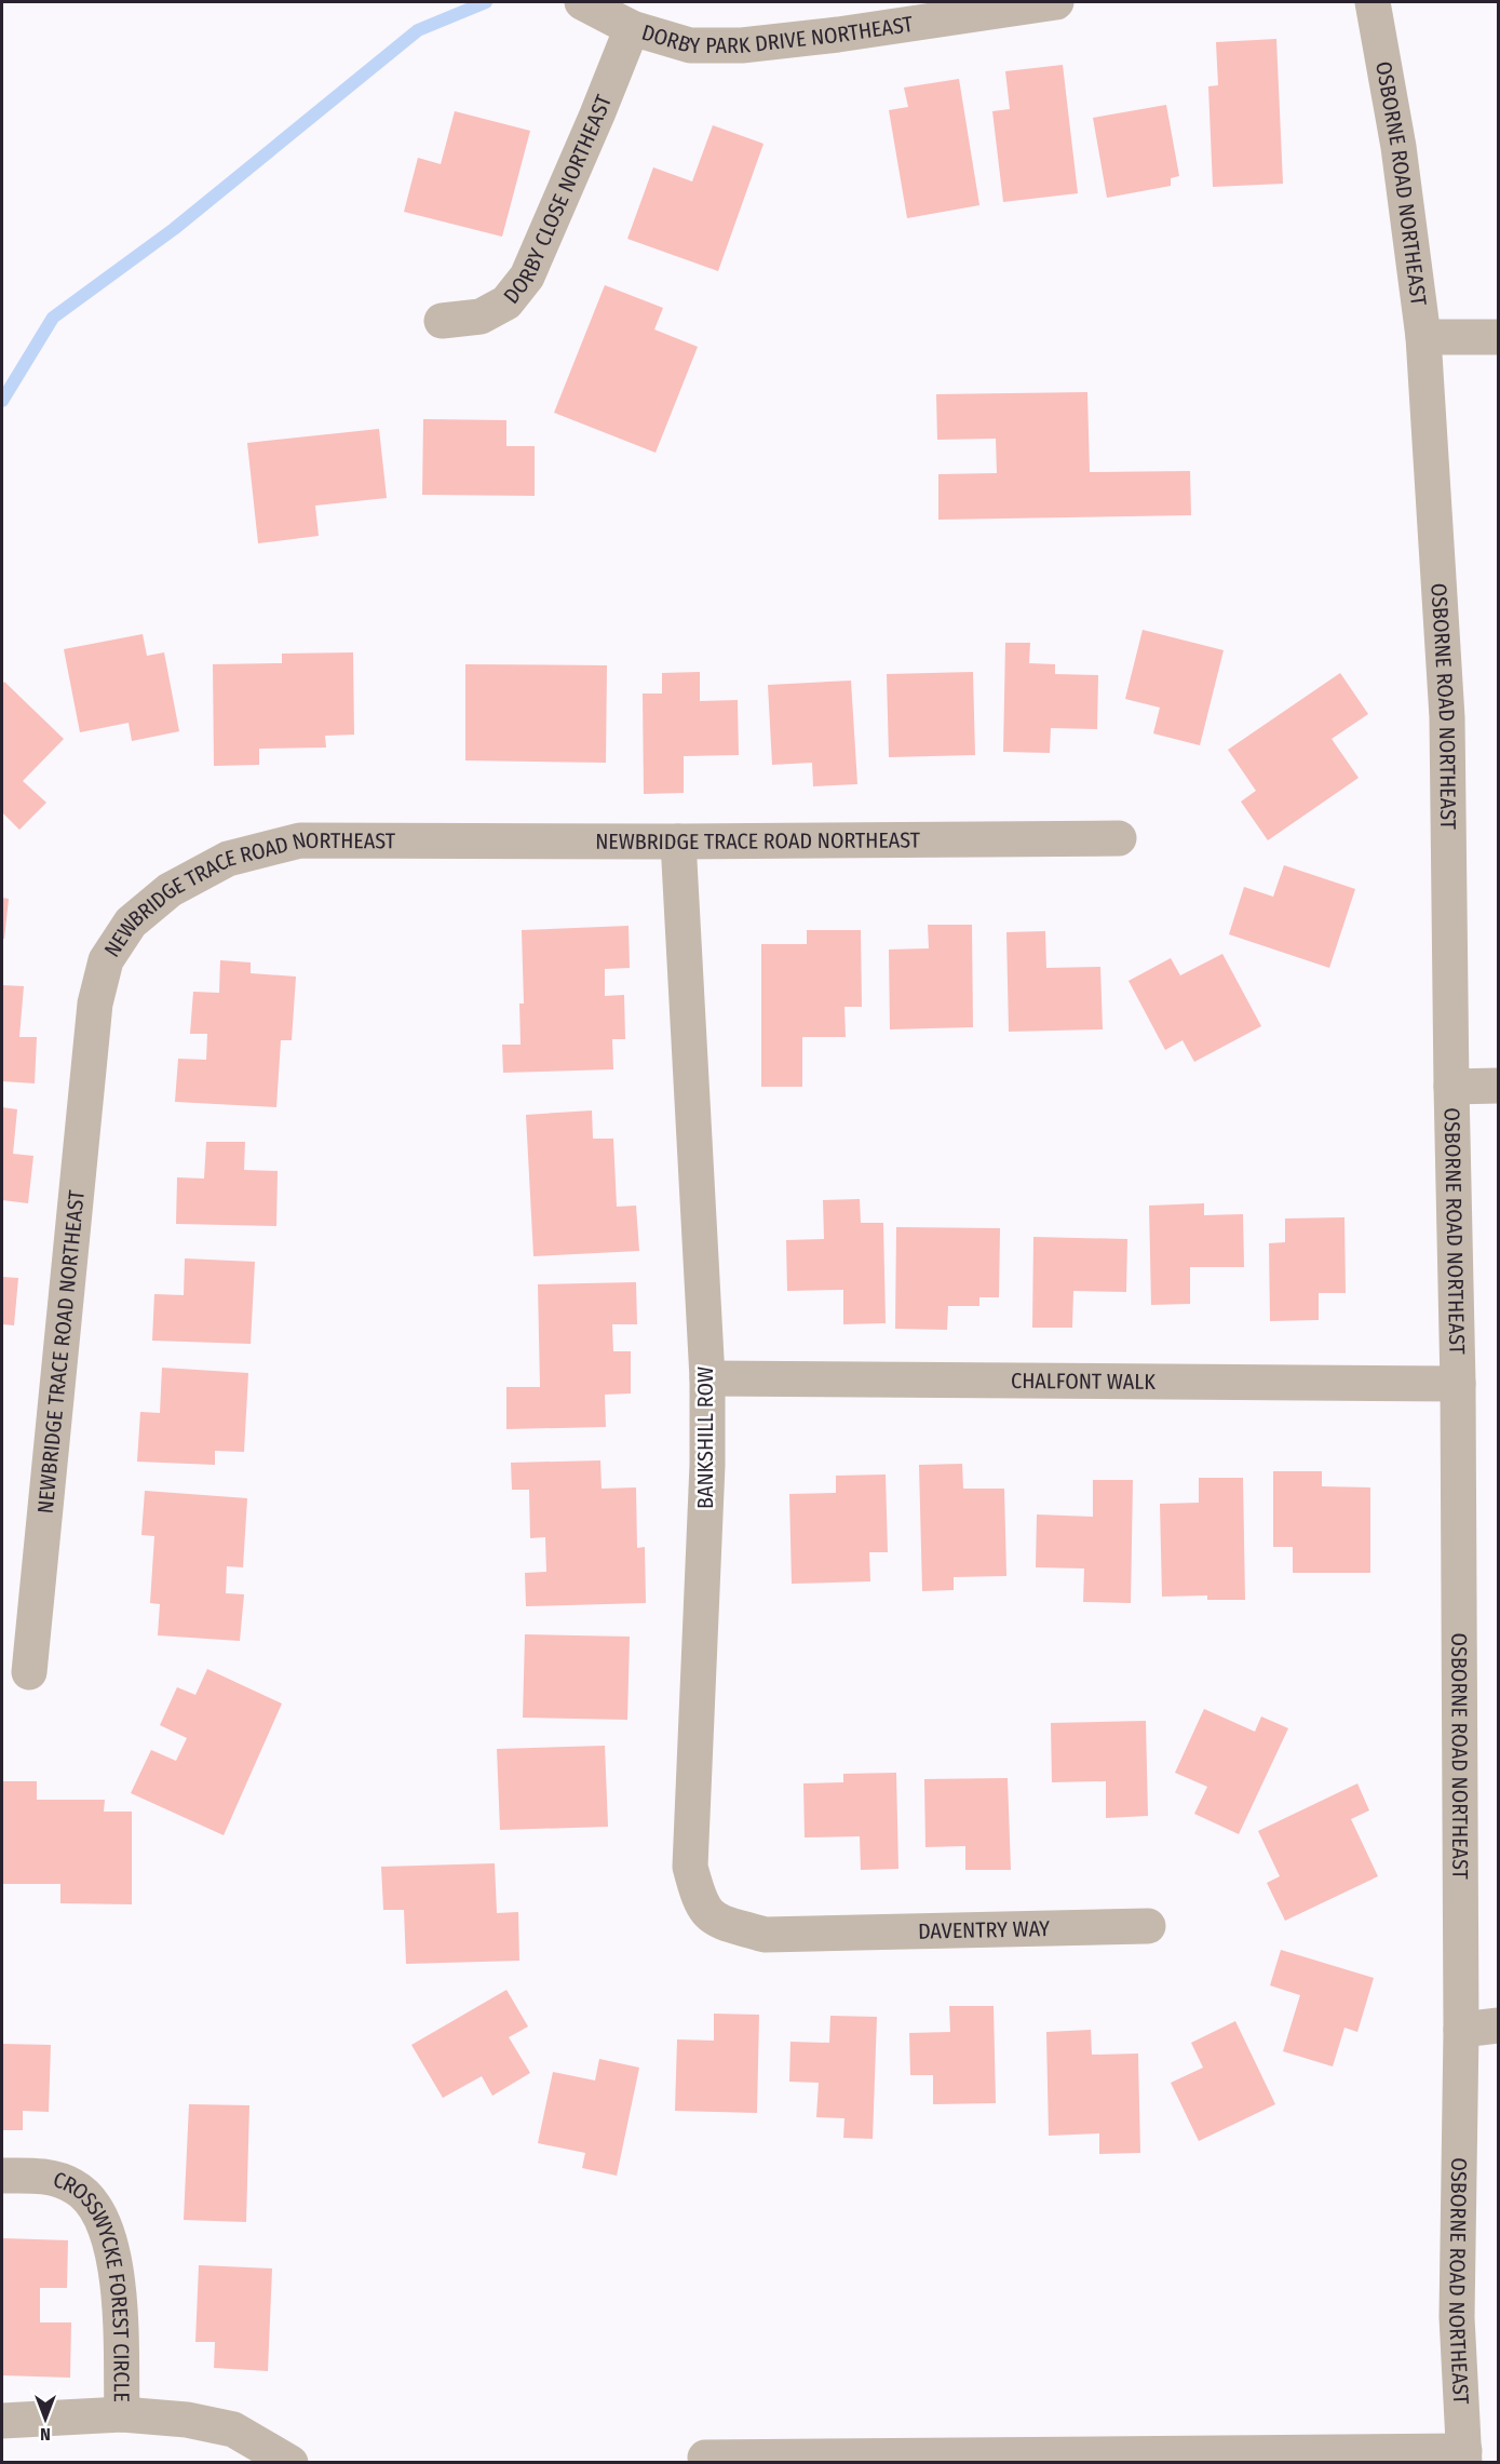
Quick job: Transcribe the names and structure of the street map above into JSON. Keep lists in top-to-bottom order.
{
  "streets": {
    "street": [
      "DORBY PARK DRIVE NORTHEAST",
      "OSBORNE ROAD NORTHEAST",
      "DORBY CLOSE NORTHEAST",
      "NEWBRIDGE TRACE ROAD NORTHEAST",
      "CHALFONT WALK",
      "BANKSHILL ROW",
      "DAVENTRY WAY",
      "CROSSWYCKE FOREST CIRCLE"
    ]
  },
  "crossings": [
    ["DORBY PARK DRIVE NORTHEAST", "DORBY CLOSE NORTHEAST"],
    ["OSBORNE ROAD NORTHEAST", "CHALFONT WALK"],
    ["NEWBRIDGE TRACE ROAD NORTHEAST", "BANKSHILL ROW"],
    ["CHALFONT WALK", "BANKSHILL ROW"],
    ["BANKSHILL ROW", "DAVENTRY WAY"]
  ],
  "north": "bottom"
}
